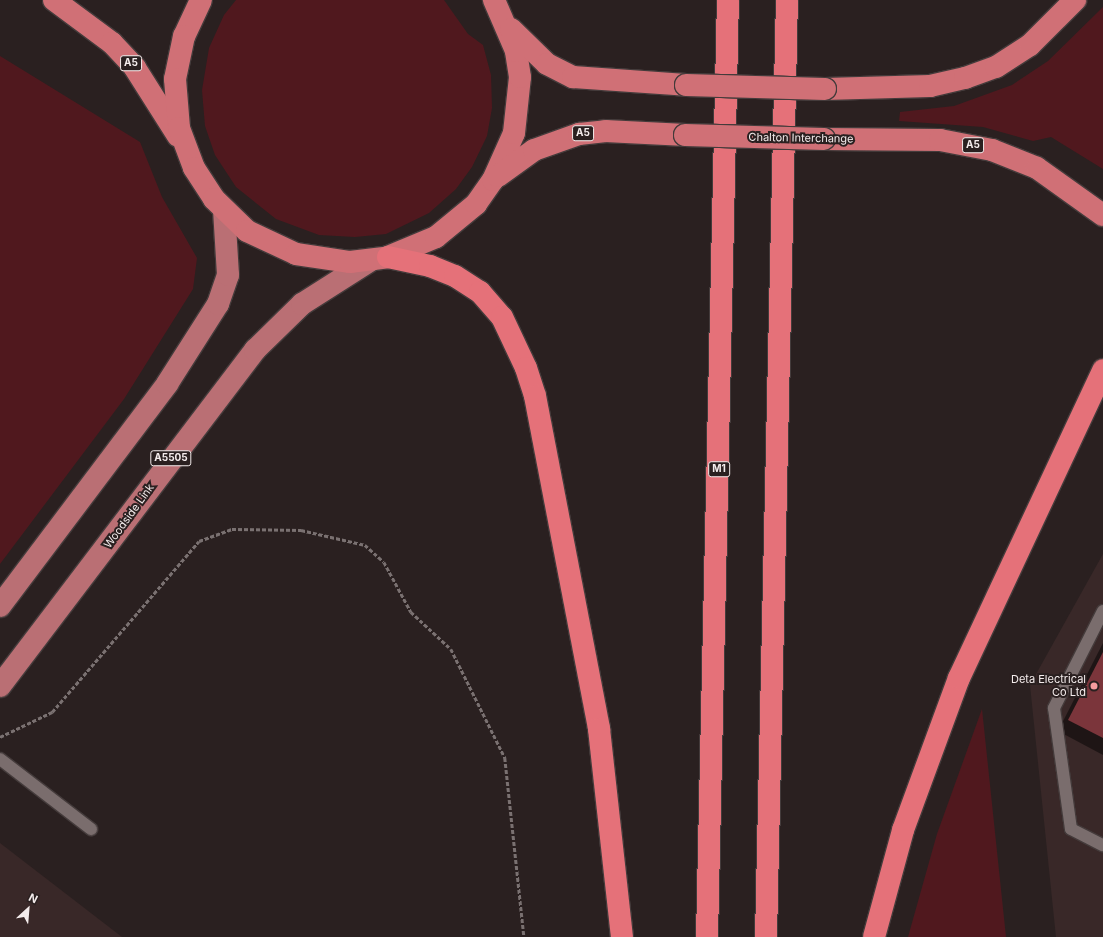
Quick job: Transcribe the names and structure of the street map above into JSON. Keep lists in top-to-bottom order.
{
  "streets": {
    "highway": ["A5", "Chalton Interchange", "M1"],
    "main road": ["A5505", "Woodside Link"]
  },
  "crossings": [
    ["A5", "Chalton Interchange"],
    ["Chalton Interchange", "Woodside Link"]
  ],
  "places": ["Deta Electrical Co Ltd"],
  "north": "top right"
}
